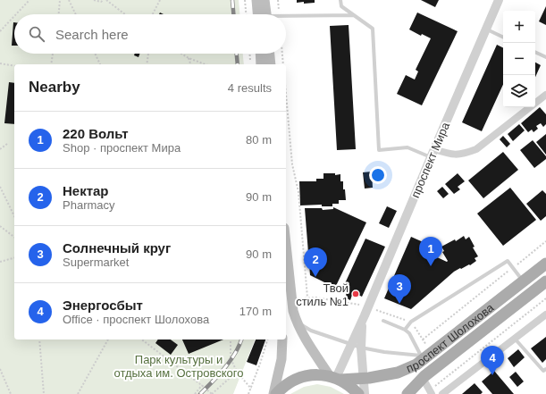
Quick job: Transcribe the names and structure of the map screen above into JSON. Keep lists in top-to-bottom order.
{
  "streets": {
    "main road": ["проспект Шолохова"],
    "street": ["проспект Мира"]
  },
  "crossings": [
    ["проспект Мира", "проспект Шолохова"]
  ],
  "parks": ["Парк культуры и отдыха им. Островского"],
  "places": ["Твой стиль №1"],
  "page": {
    "map_buttons": ["+", "−"],
    "search": "Search here",
    "heading": ["Nearby", "4 results"],
    "list": [
      {
        "mark": "1",
        "name": "220 Вольт",
        "note": "Shop · проспект Мира",
        "value": "80 m"
      },
      {
        "mark": "2",
        "name": "Нектар",
        "note": "Pharmacy",
        "value": "90 m"
      },
      {
        "mark": "3",
        "name": "Солнечный круг",
        "note": "Supermarket",
        "value": "90 m"
      },
      {
        "mark": "4",
        "name": "Энергосбыт",
        "note": "Office · проспект Шолохова",
        "value": "170 m"
      }
    ],
    "pins": [
      "1",
      "2",
      "3",
      "4"
    ]
  }
}
